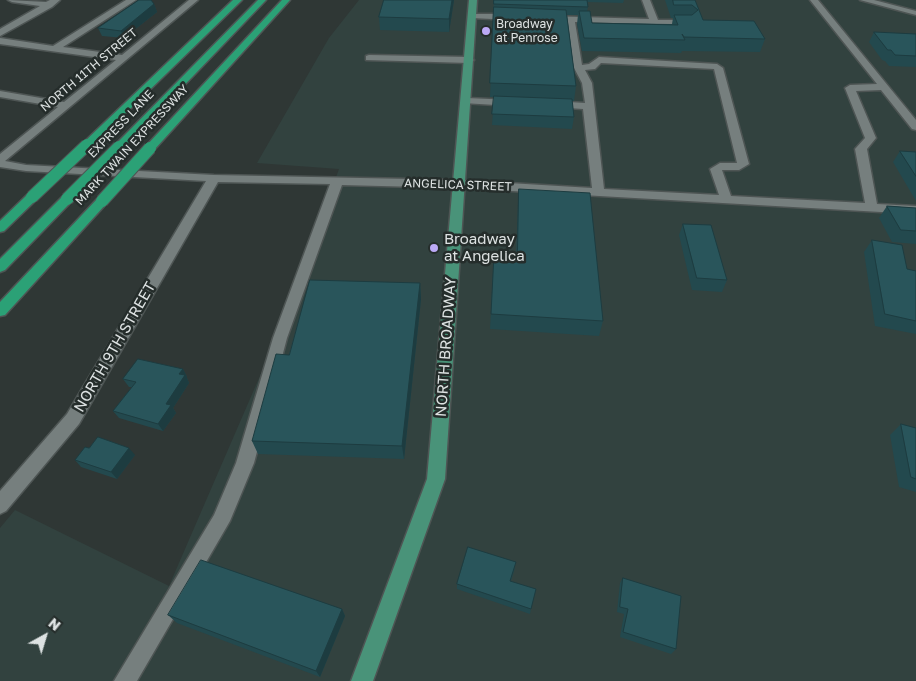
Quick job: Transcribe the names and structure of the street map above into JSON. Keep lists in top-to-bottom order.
{
  "streets": {
    "highway": ["EXPRESS LANE", "MARK TWAIN EXPRESSWAY"],
    "main road": ["NORTH BROADWAY"],
    "street": ["NORTH 11TH STREET", "ANGELICA STREET", "NORTH 9TH STREET"]
  },
  "crossings": [
    ["NORTH 11TH STREET", "ANGELICA STREET"],
    ["ANGELICA STREET", "NORTH 9TH STREET"],
    ["ANGELICA STREET", "NORTH BROADWAY"]
  ],
  "places": ["Broadway at Penrose", "Broadway at Angelica"],
  "north": "top right"
}
